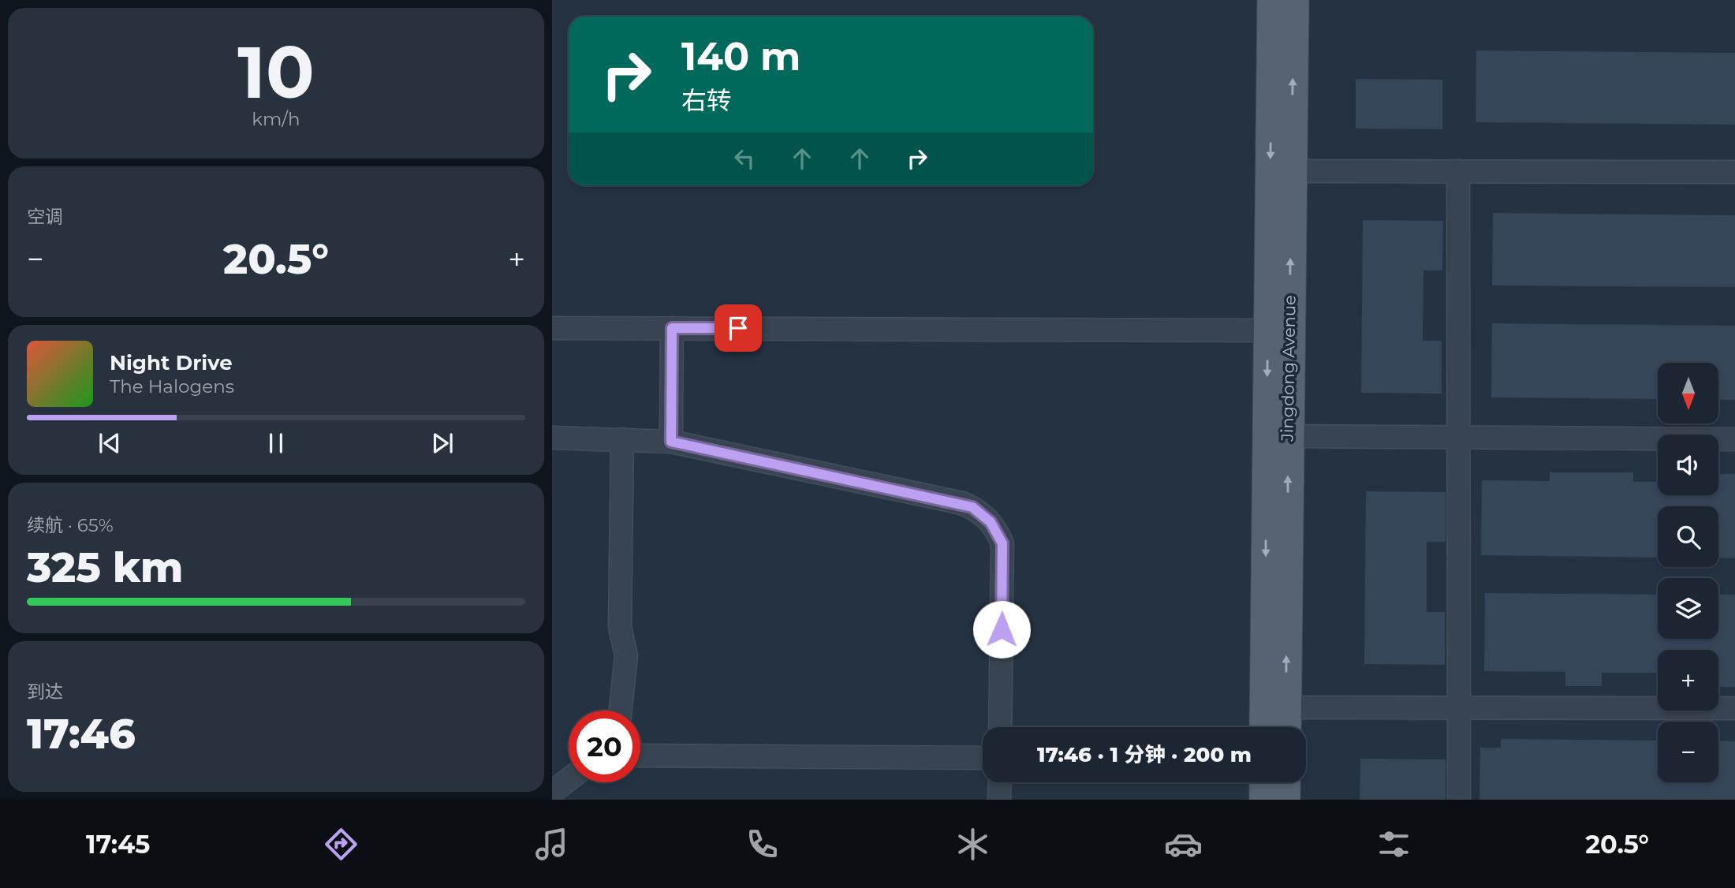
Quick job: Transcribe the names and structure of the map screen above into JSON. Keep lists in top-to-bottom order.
{
  "streets": {
    "main road": ["Jingdong Avenue"]
  },
  "north": "bottom",
  "page": {
    "tile": [
      ["10", "km/h"],
      "空调",
      ["续航 · 65%", "325 km"],
      ["到达", "17:46"]
    ],
    "turn": ["140 m", "右转"],
    "heat": ["−", "20.5°", "+"],
    "song": ["Night Drive", "The Halogens"],
    "map_buttons": ["+", "−"],
    "limit": "20",
    "trip": "17:46 · 1 分钟 · 200 m",
    "tabs": ["17:45", "20.5°"]
  }
}
